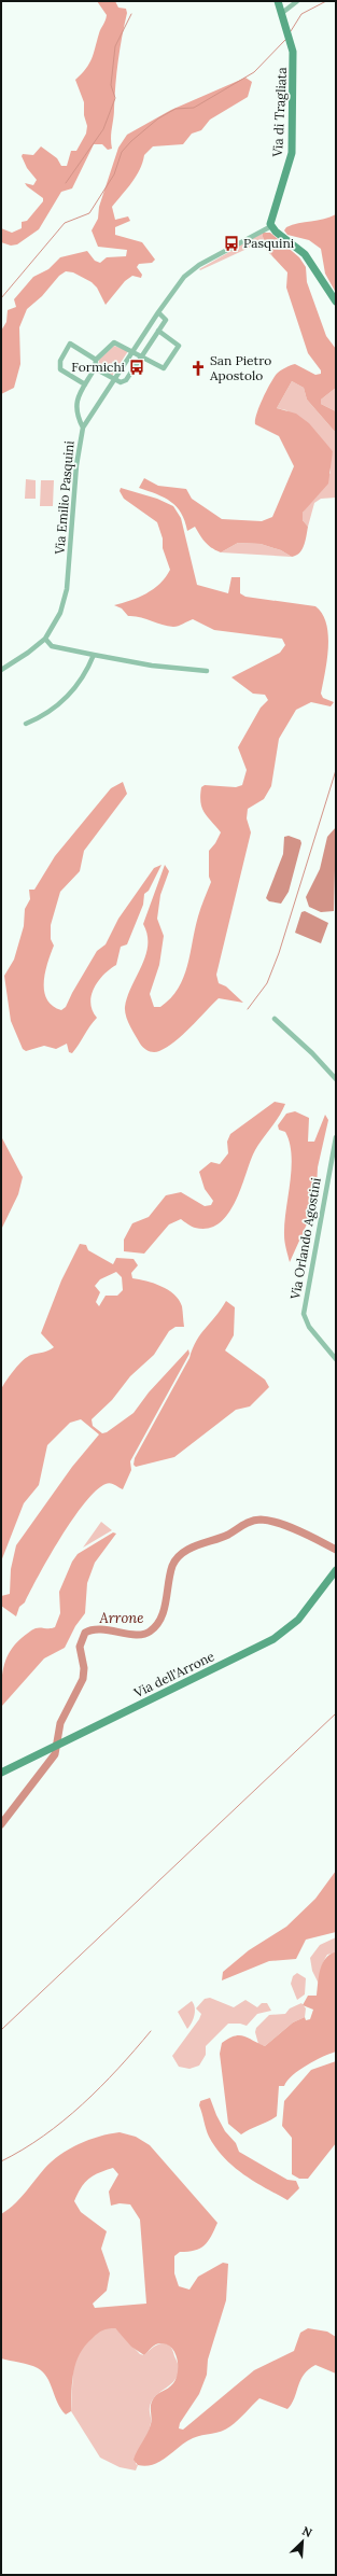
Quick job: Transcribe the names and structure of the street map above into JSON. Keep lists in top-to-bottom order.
{
  "streets": {
    "street": [
      "Via di Tragliata",
      "Via Emilio Pasquini",
      "Via Orlando Agostini",
      "Via dell'Arrone"
    ]
  },
  "crossings": [
    ["Via di Tragliata", "Via Emilio Pasquini"]
  ],
  "water": ["Arrone"],
  "places": {
    "bus stop": ["Pasquini", "Formichi"],
    "church": ["San Pietro Apostolo"]
  },
  "north": "top right"
}
